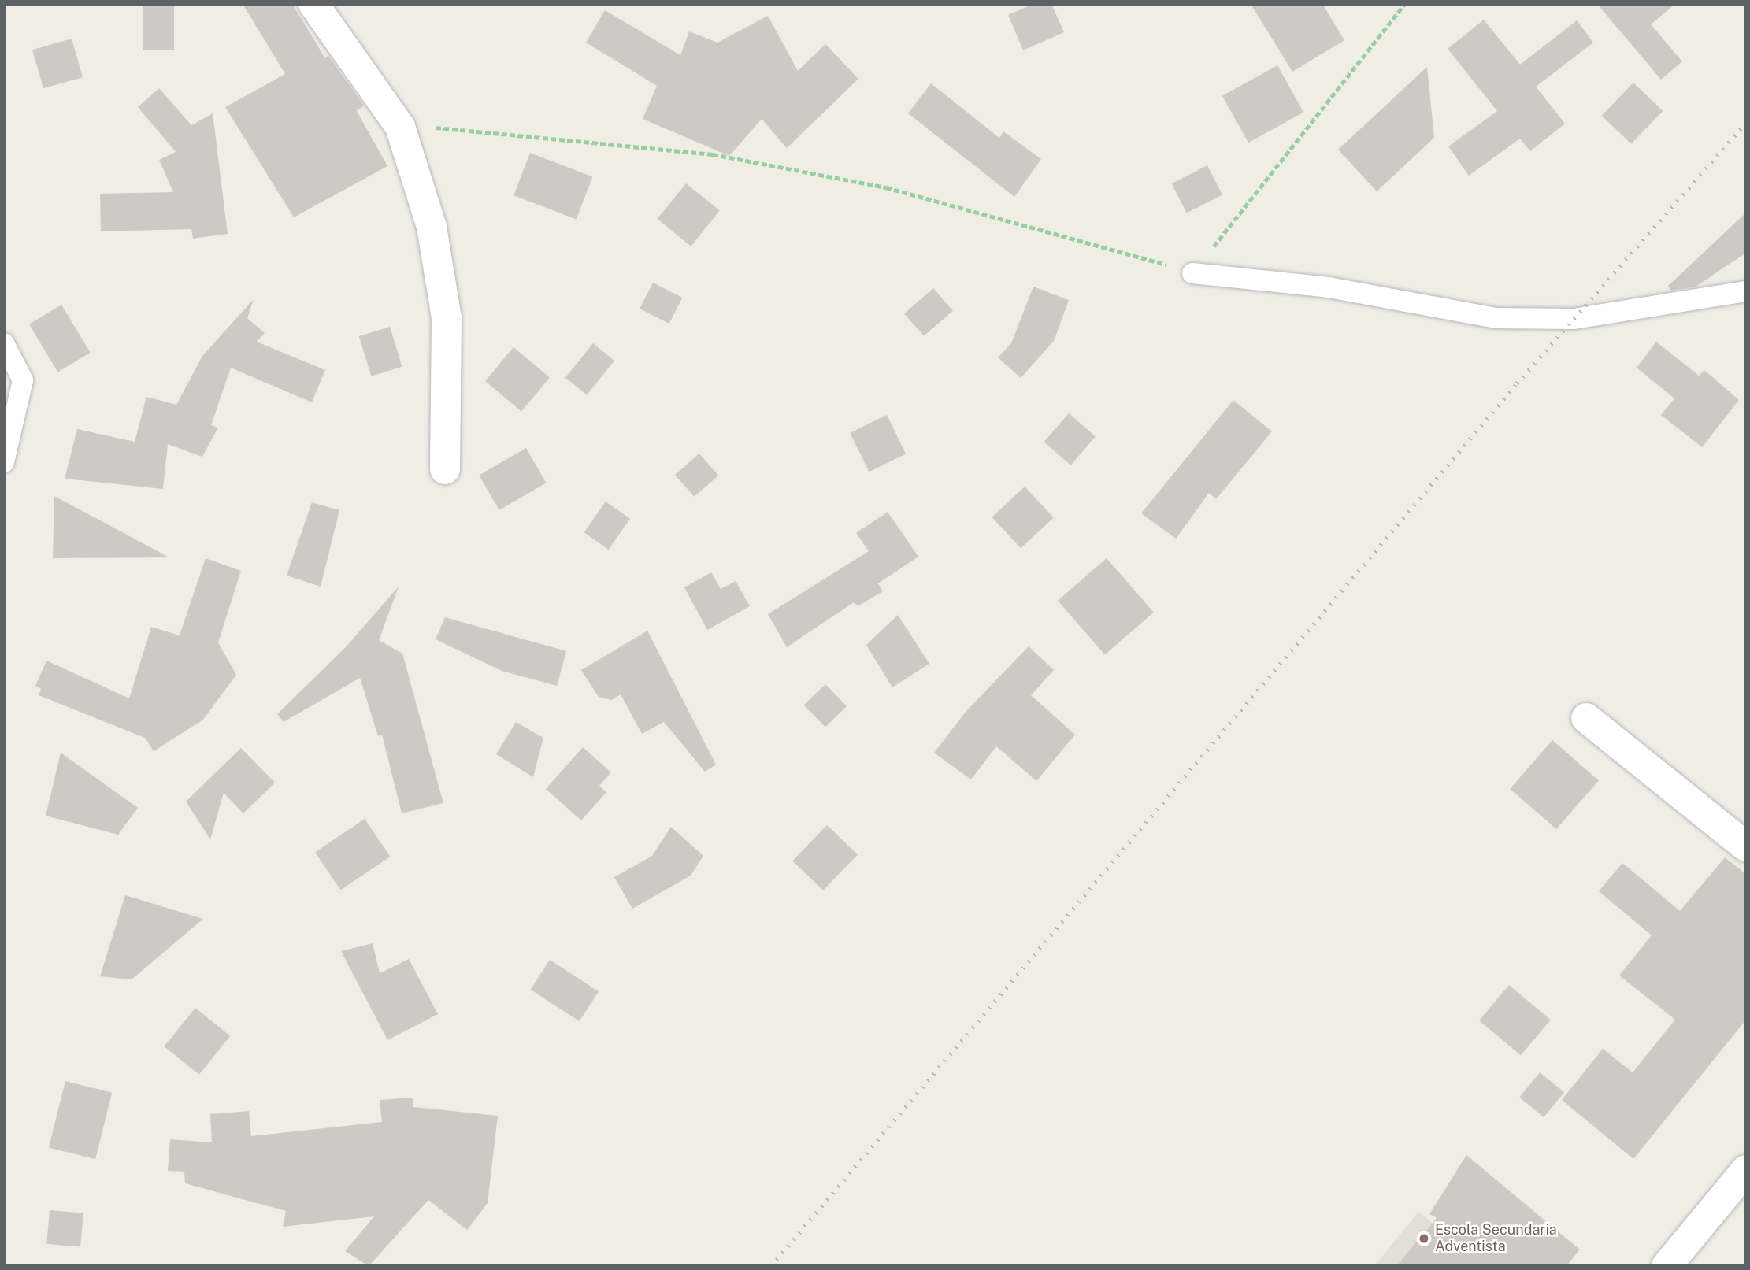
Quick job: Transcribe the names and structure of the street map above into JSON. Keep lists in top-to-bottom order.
{
  "places": ["Escola Secundaria Adventista"]
}
